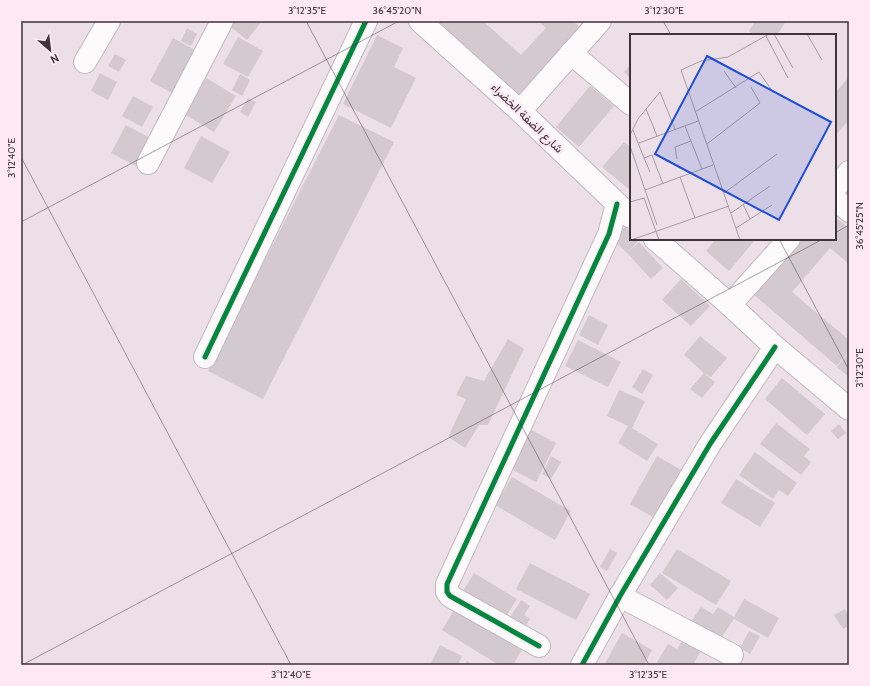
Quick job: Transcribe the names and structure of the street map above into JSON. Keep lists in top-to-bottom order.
{
  "streets": {
    "street": ["شارع الضفة الخضراء"]
  },
  "north": "bottom right",
  "coordinates": [
    "3°12'35\"E",
    "36°45'20\"N",
    "3°12'30\"E",
    "3°12'40\"E",
    "36°45'25\"N"
  ]
}
